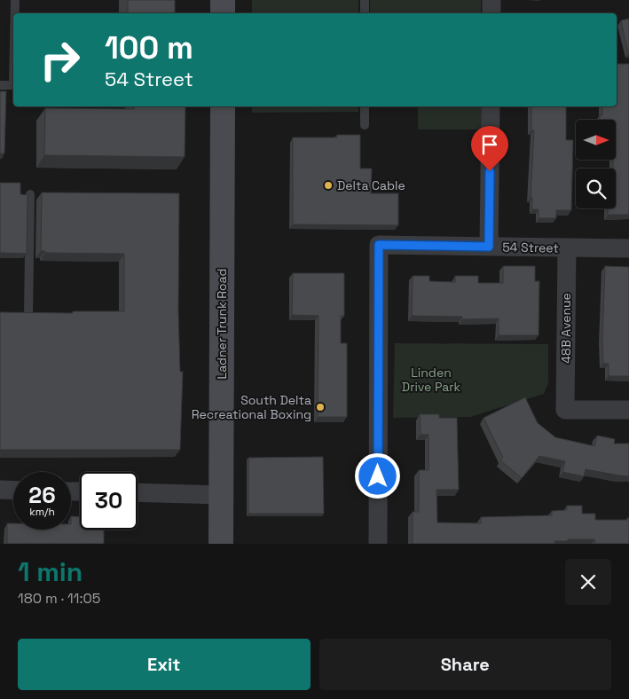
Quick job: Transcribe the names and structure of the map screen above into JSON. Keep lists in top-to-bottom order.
{
  "streets": {
    "main road": ["Ladner Trunk Road"],
    "street": ["54 Street", "48B Avenue"]
  },
  "crossings": [
    ["54 Street", "48B Avenue"]
  ],
  "parks": ["Linden Drive Park"],
  "places": ["Delta Cable", "South Delta Recreational Boxing"],
  "north": "right",
  "page": {
    "turn": ["100 m", "54 Street"],
    "speed": "26 km/h",
    "limit": "30",
    "heading": ["1 min", "180 m · 11:05"],
    "buttons": ["Exit", "Share"]
  }
}
